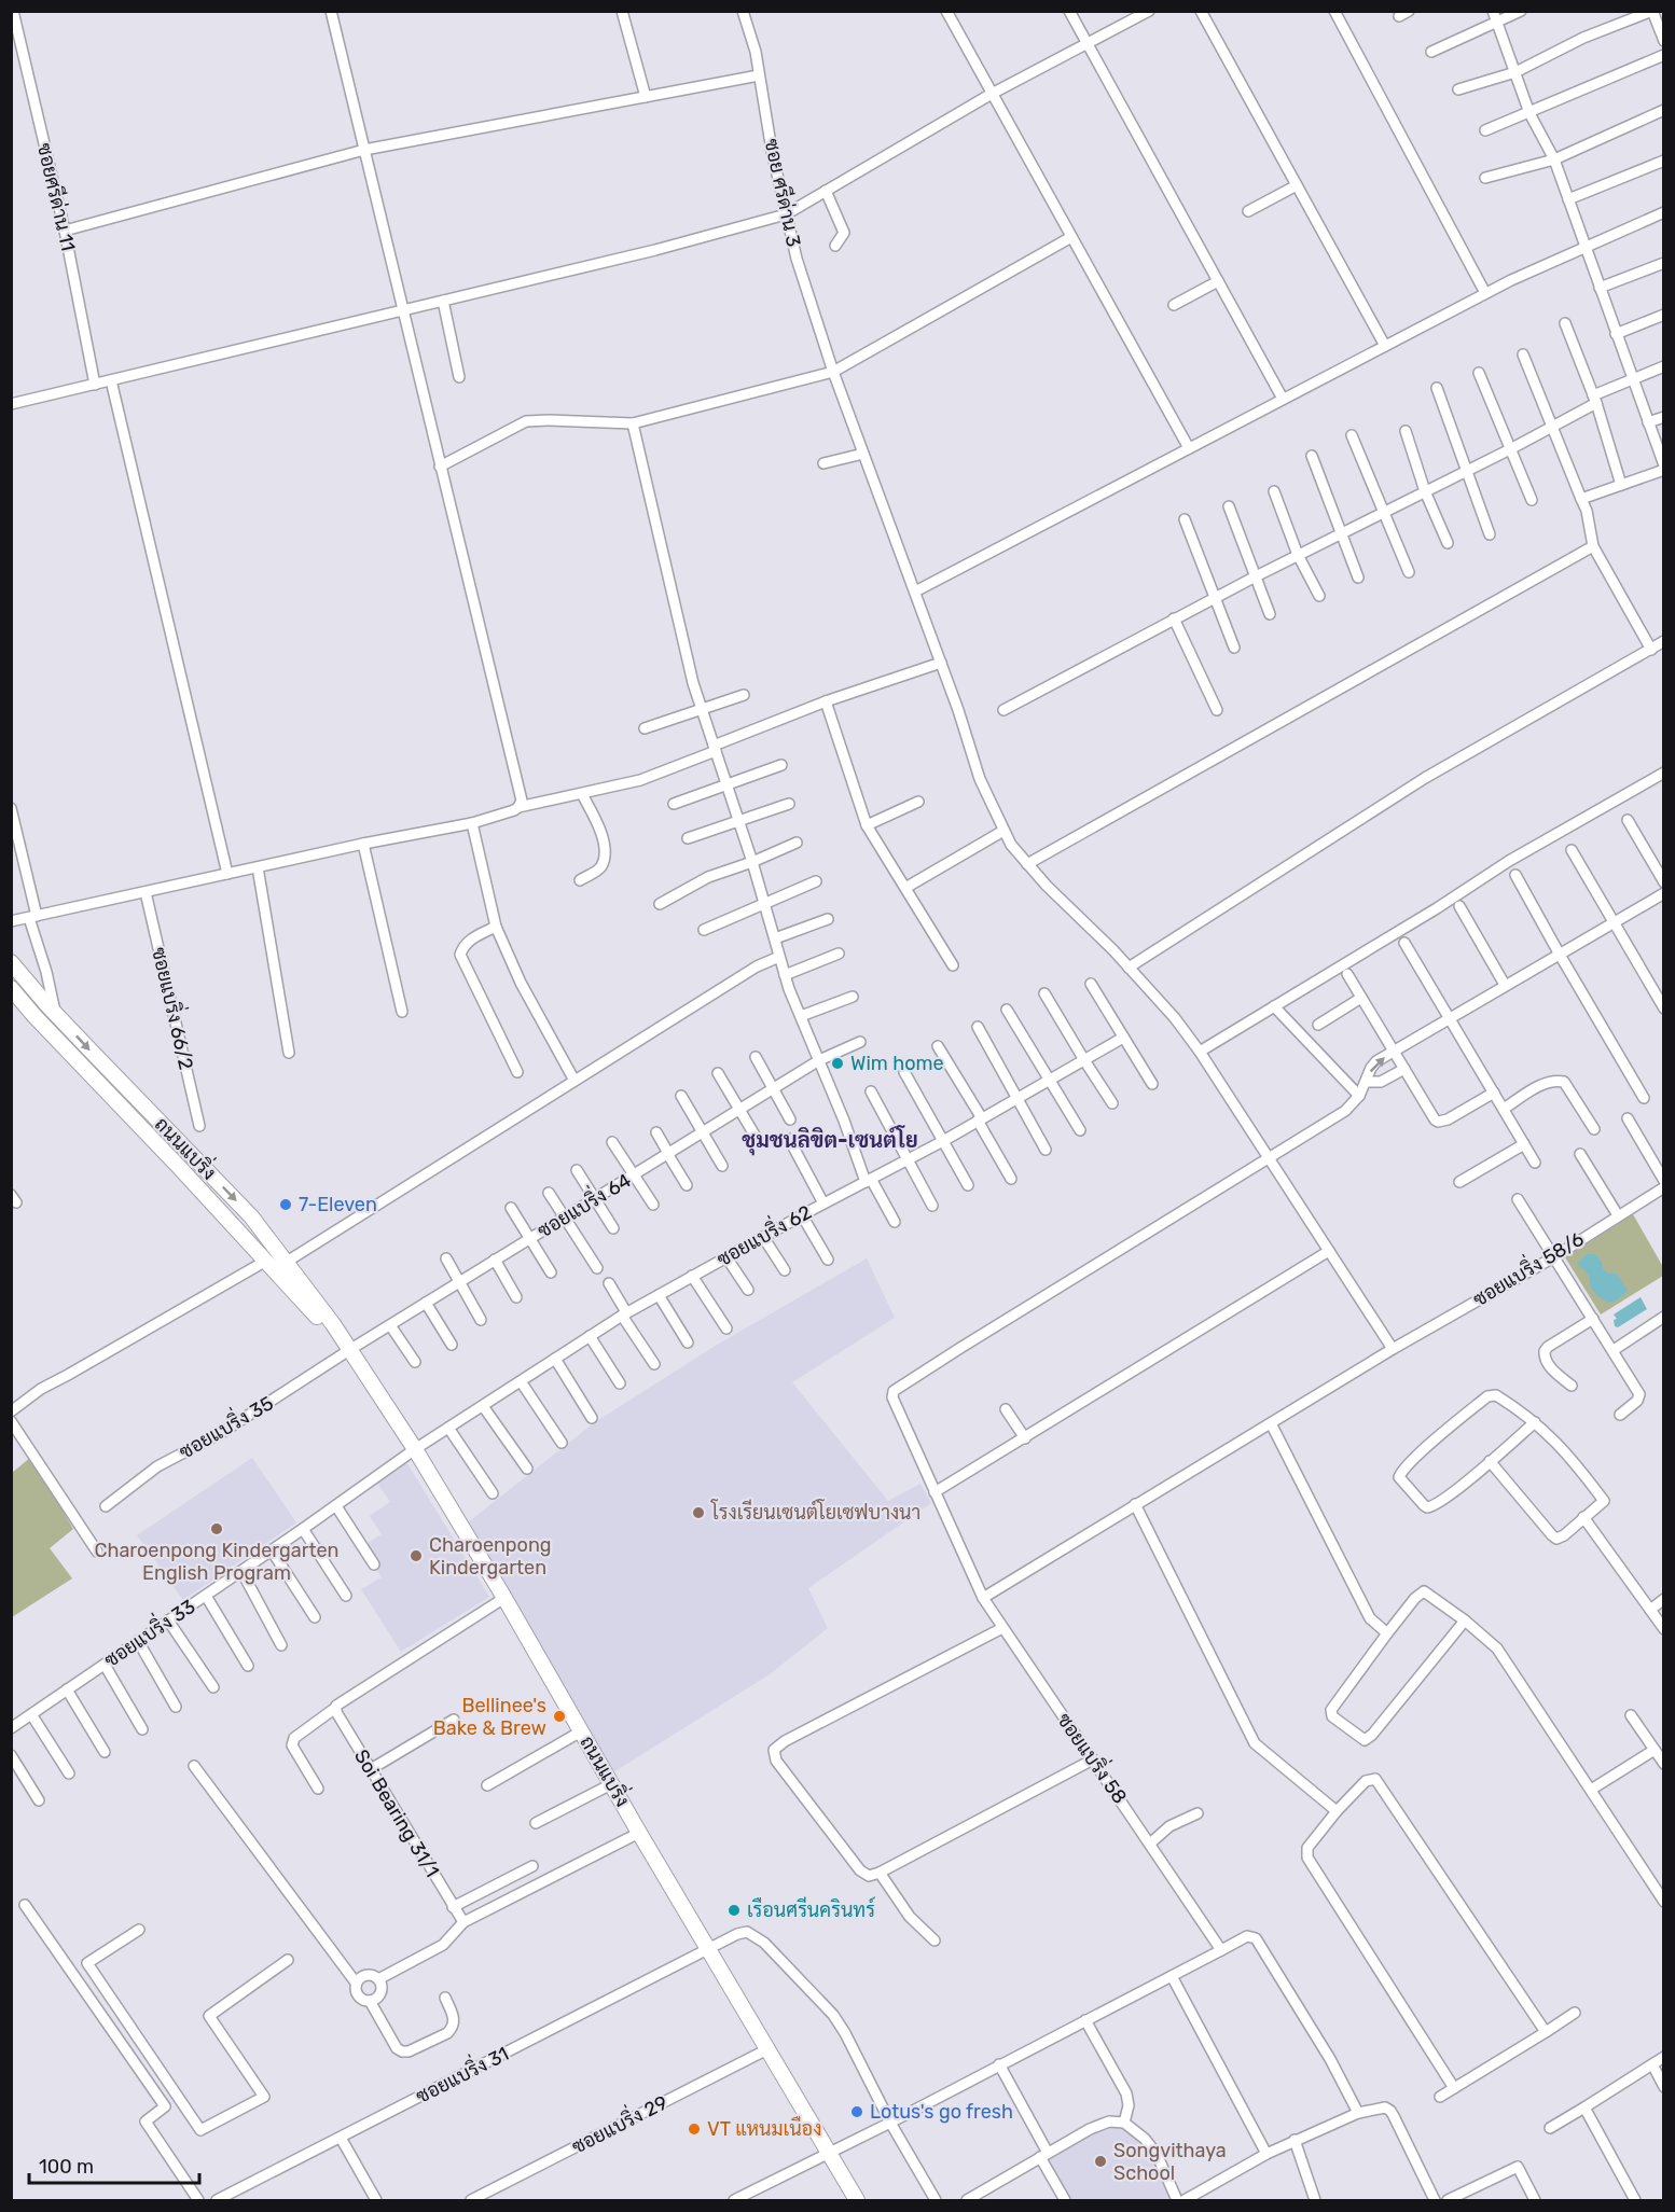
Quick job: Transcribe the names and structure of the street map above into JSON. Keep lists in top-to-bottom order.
{
  "streets": {
    "main road": ["ถนนแบริ่ง"],
    "street": [
      "ซอย ศรีด่าน 3",
      "ซอยศรีด่าน 11",
      "ซอยแบริ่ง 66/2",
      "ซอยแบริ่ง 64",
      "ซอยแบริ่ง 62",
      "ซอยแบริ่ง 58/6",
      "ซอยแบริ่ง 35",
      "ซอยแบริ่ง 33",
      "ซอยแบริ่ง 58",
      "Soi Bearing 31/1",
      "ซอยแบริ่ง 31",
      "ซอยแบริ่ง 29"
    ]
  },
  "crossings": [
    ["ซอย ศรีด่าน 3", "ซอยแบริ่ง 58/6"],
    ["ซอย ศรีด่าน 3", "ซอยแบริ่ง 58"],
    ["ถนนแบริ่ง", "ซอยแบริ่ง 64"],
    ["ถนนแบริ่ง", "ซอยแบริ่ง 62"],
    ["ถนนแบริ่ง", "ซอยแบริ่ง 35"],
    ["ถนนแบริ่ง", "ซอยแบริ่ง 33"],
    ["ถนนแบริ่ง", "ซอยแบริ่ง 31"],
    ["ถนนแบริ่ง", "ซอยแบริ่ง 29"],
    ["ซอยแบริ่ง 64", "ซอยแบริ่ง 35"],
    ["ซอยแบริ่ง 62", "ซอยแบริ่ง 33"]
  ],
  "districts": ["ชุมชนลิขิต-เซนต์โย"],
  "places": [
    "Wim home",
    "7-Eleven",
    "โรงเรียนเซนต์โยเซฟบางนา",
    "Charoenpong Kindergarten English Program",
    "Charoenpong Kindergarten",
    "Bellinee's Bake & Brew",
    "เรือนศรีนครินทร์",
    "Lotus's go fresh",
    "VT แหนมเนือง",
    "Songvithaya School"
  ],
  "scale_bar": "100 m"
}
